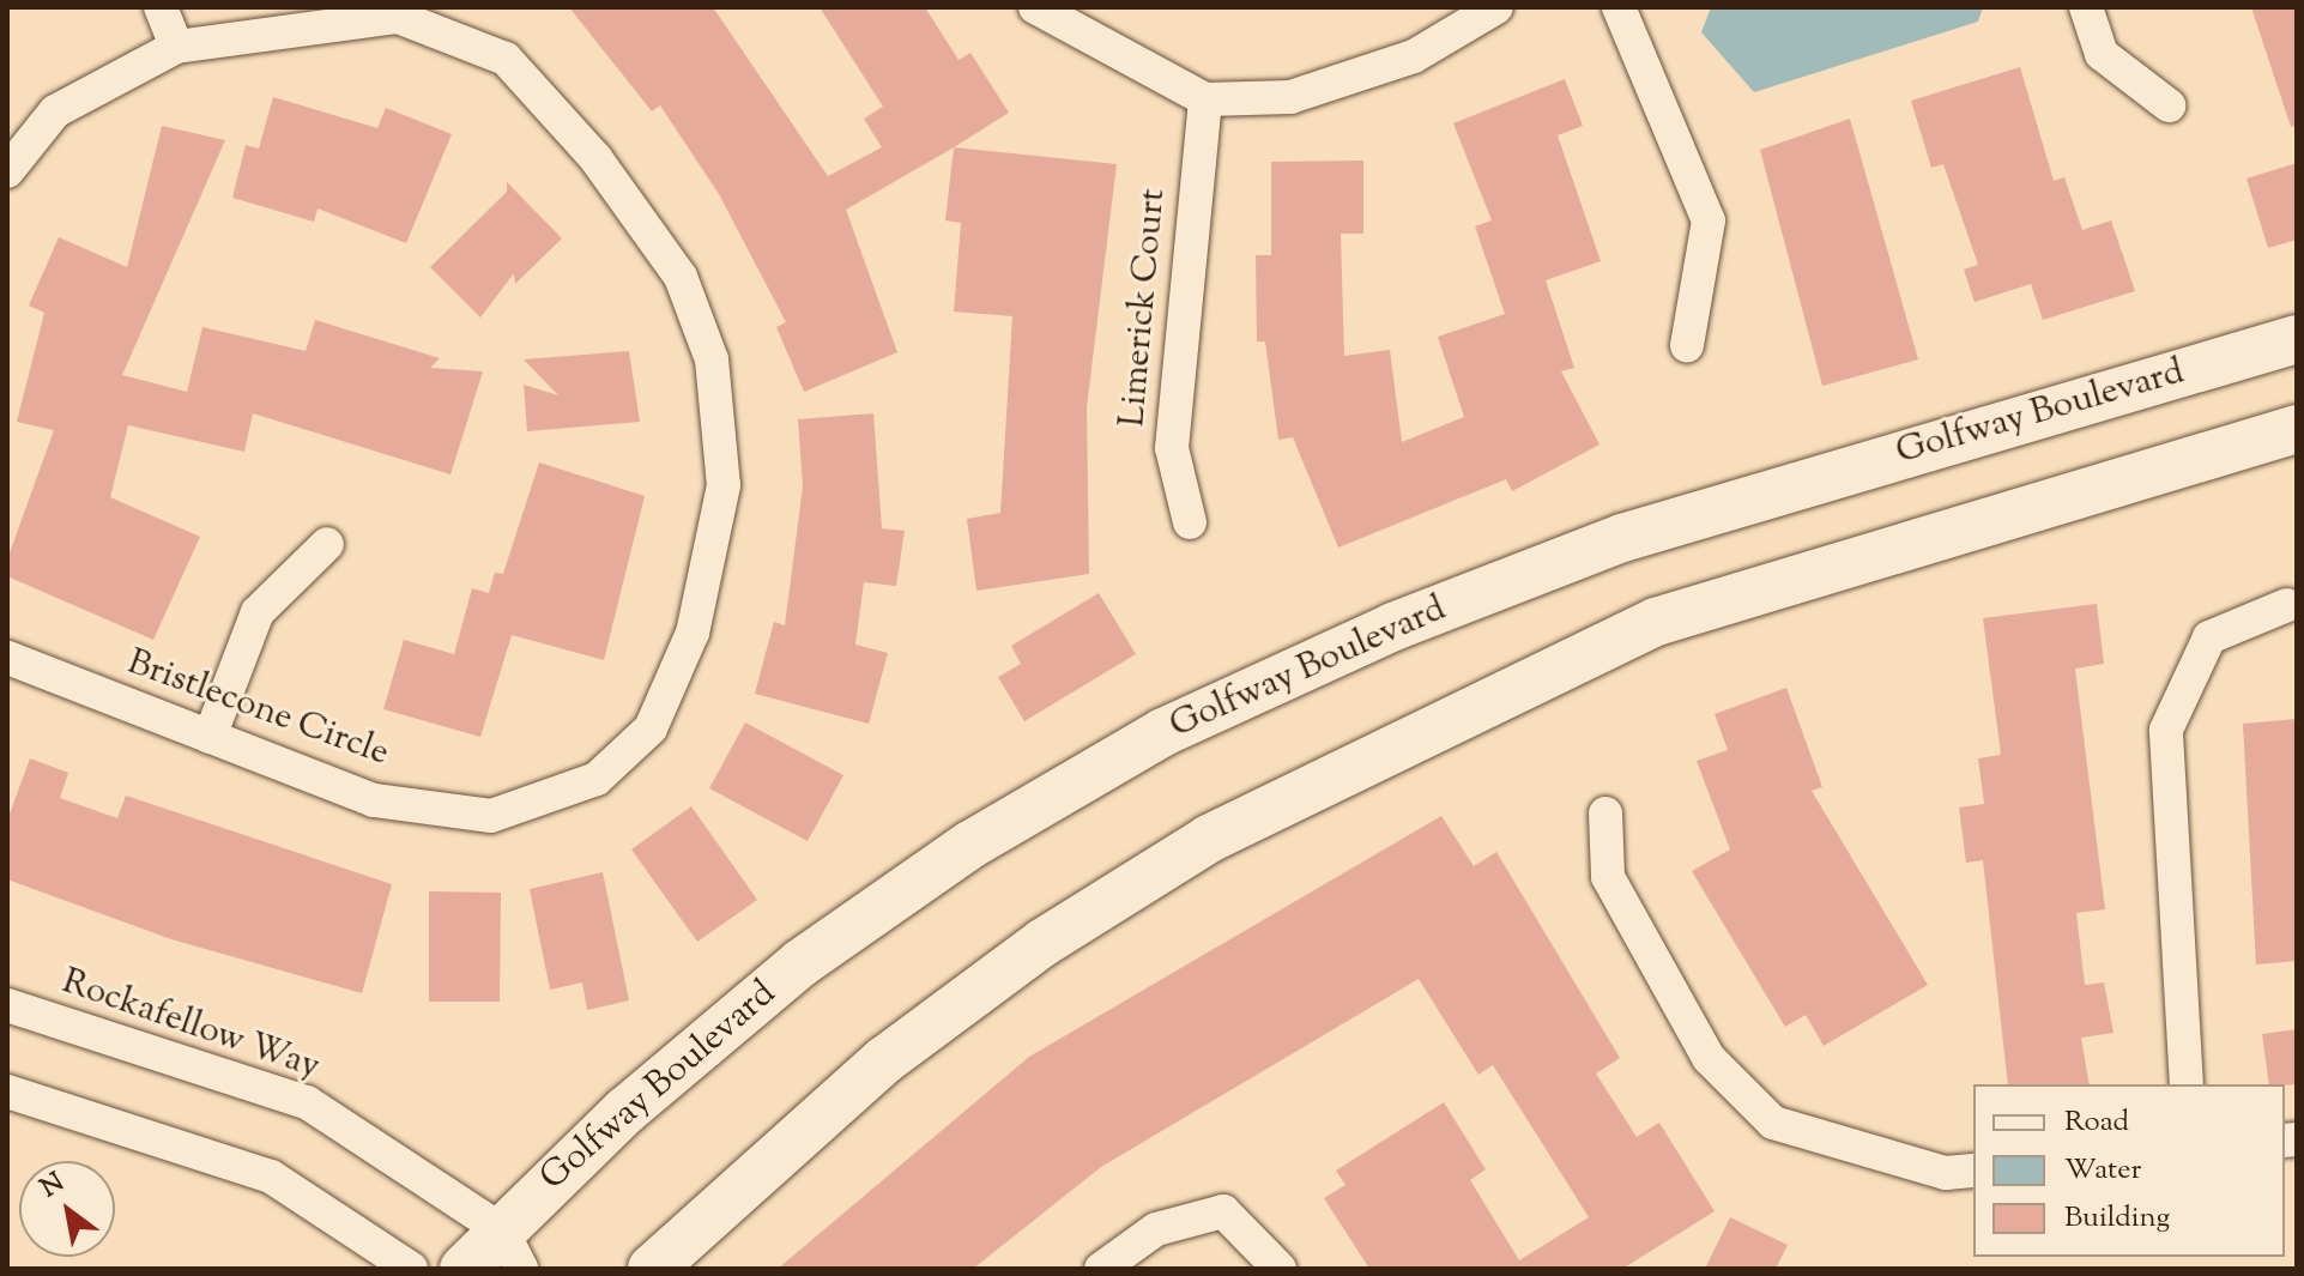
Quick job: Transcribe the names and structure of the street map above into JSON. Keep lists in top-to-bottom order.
{
  "streets": {
    "street": [
      "Limerick Court",
      "Golfway Boulevard",
      "Bristlecone Circle",
      "Rockafellow Way"
    ]
  },
  "crossings": [
    ["Golfway Boulevard", "Rockafellow Way"]
  ],
  "legend": ["Road", "Water", "Building"],
  "north": "top left"
}
